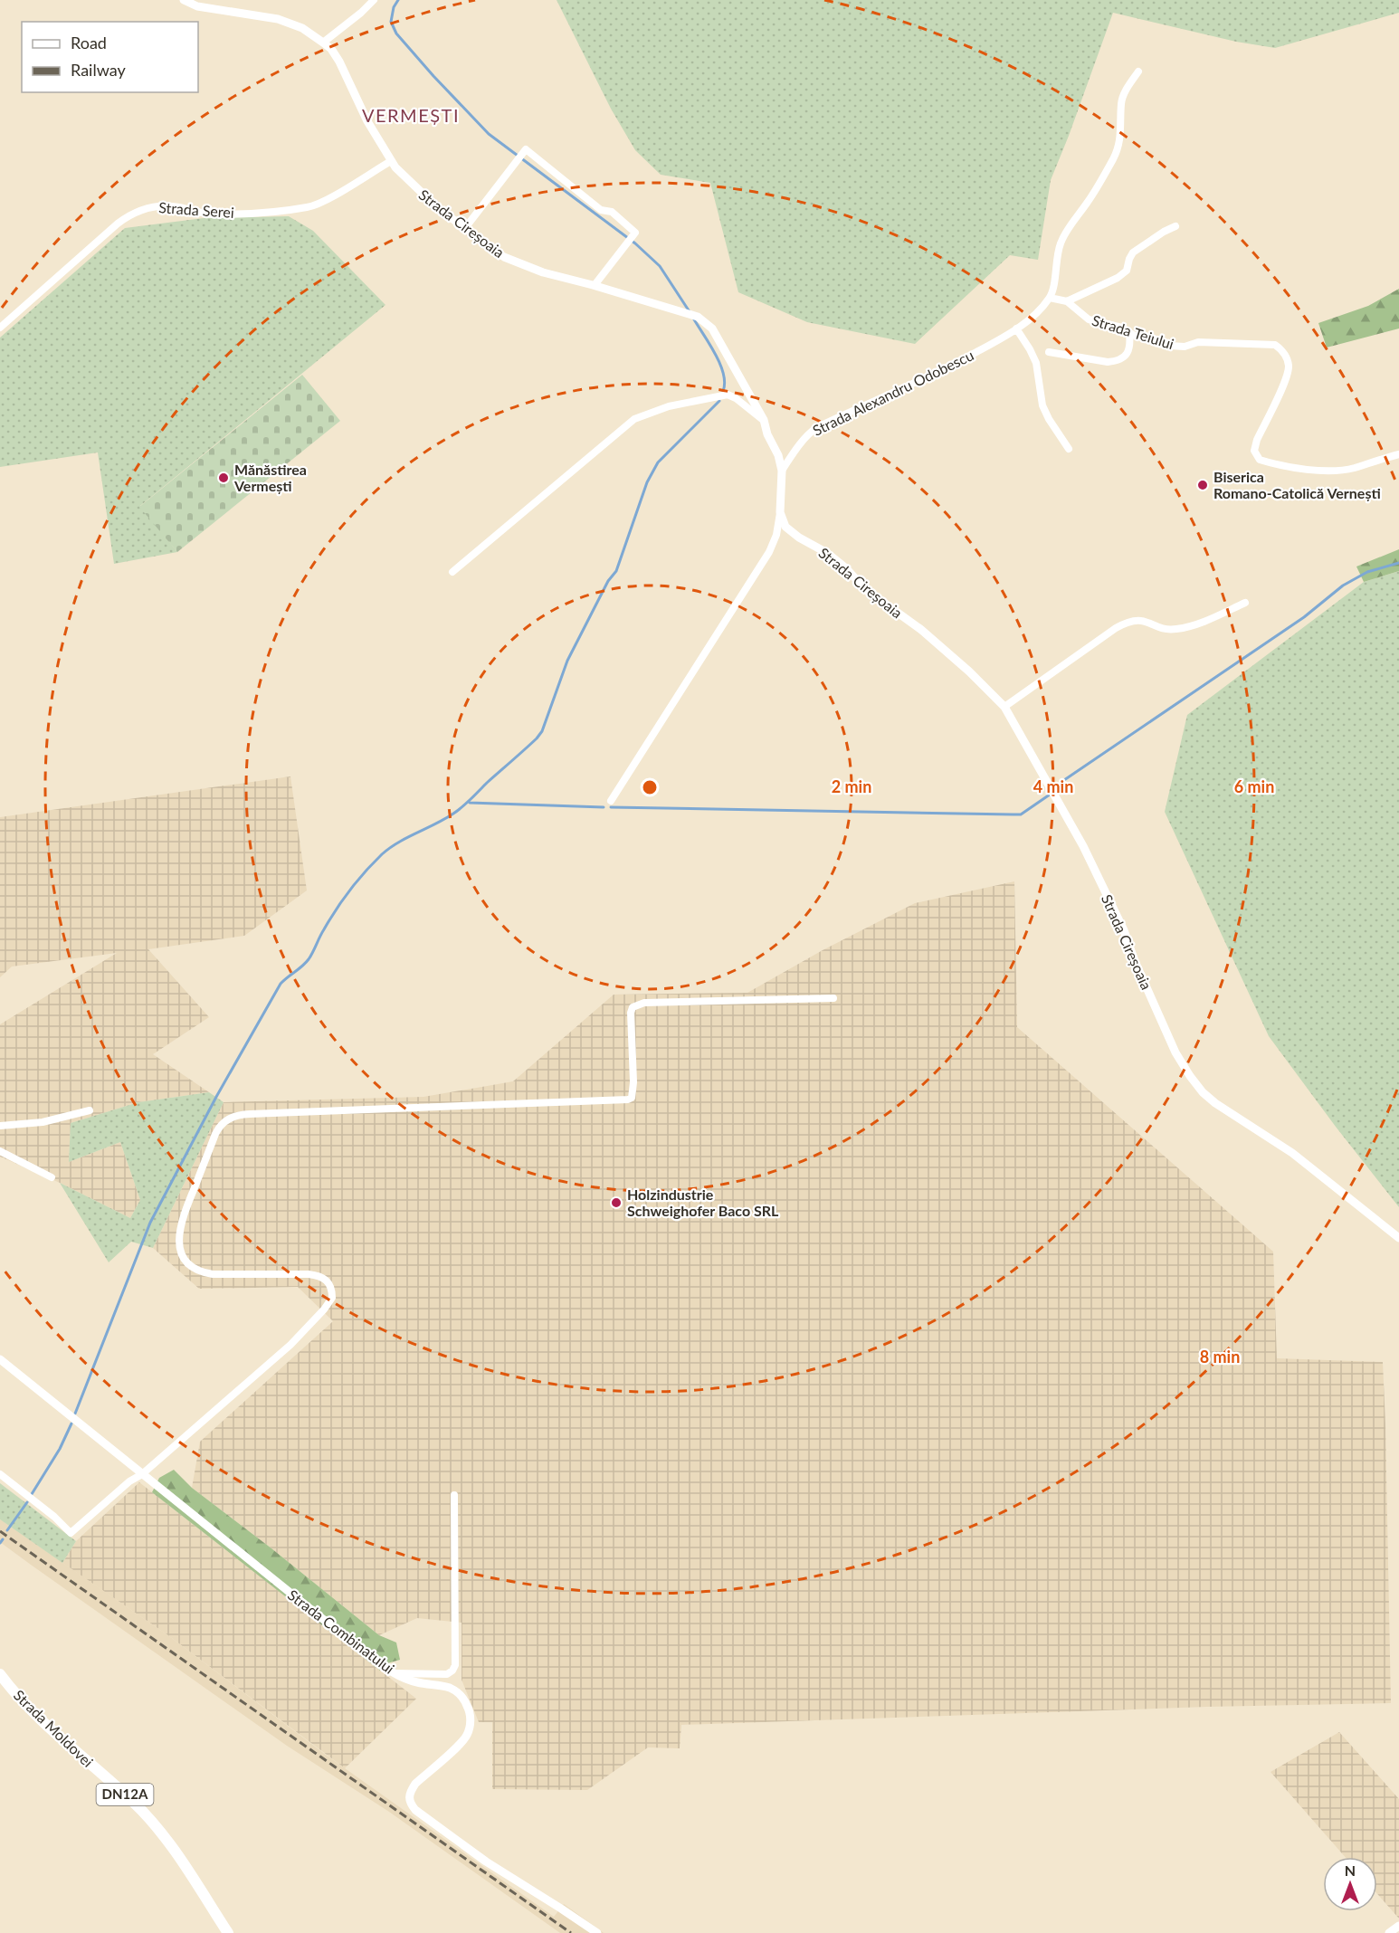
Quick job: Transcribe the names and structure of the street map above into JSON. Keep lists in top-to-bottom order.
{
  "streets": {
    "main road": ["Strada Moldovei", "DN12A"],
    "street": [
      "Strada Serei",
      "Strada Cireșoaia",
      "Strada Teiului",
      "Strada Alexandru Odobescu",
      "Strada Combinatului"
    ]
  },
  "crossings": [
    ["Strada Serei", "Strada Cireșoaia"],
    ["Strada Cireșoaia", "Strada Alexandru Odobescu"],
    ["Strada Teiului", "Strada Alexandru Odobescu"]
  ],
  "districts": ["VERMEȘTI"],
  "places": ["Mănăstirea Vermești", "Biserica Romano-Catolică Vernești", "Holzindustrie Schweighofer Baco SRL"],
  "legend": ["Road", "Railway"],
  "north": "top",
  "rings": [
    "2 min",
    "4 min",
    "6 min",
    "8 min"
  ]
}
